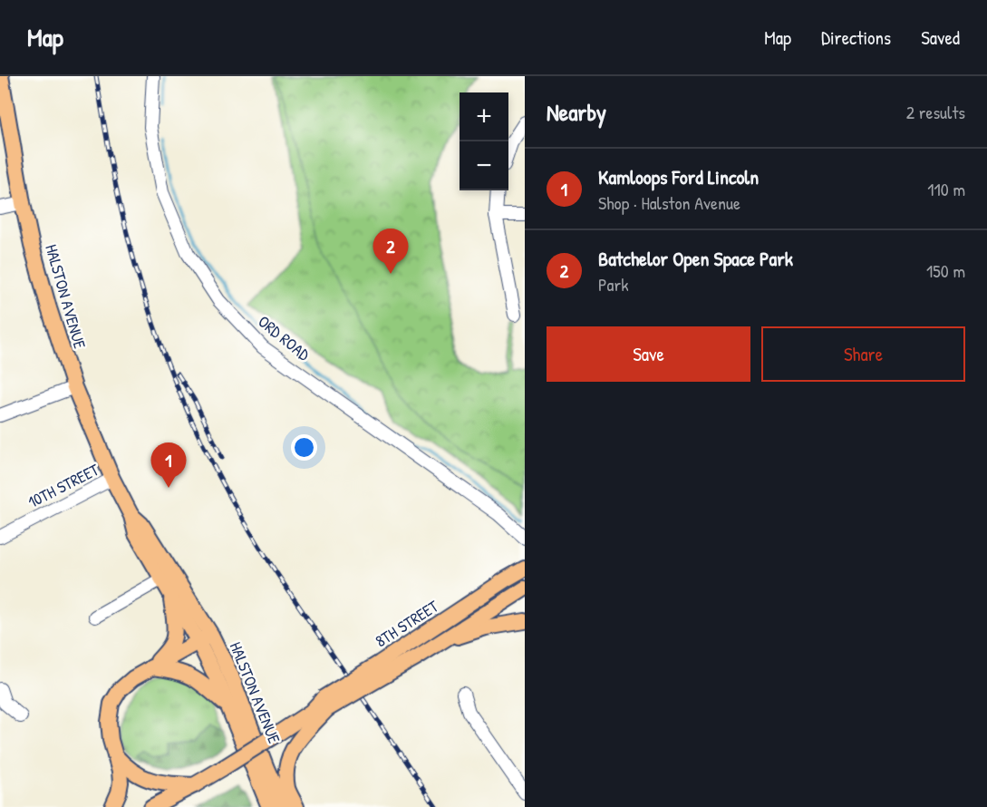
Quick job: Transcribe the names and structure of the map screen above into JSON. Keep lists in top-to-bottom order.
{
  "streets": {
    "main road": ["HALSTON AVENUE", "8TH STREET"],
    "street": ["ORD ROAD", "10TH STREET"]
  },
  "crossings": [
    ["HALSTON AVENUE", "10TH STREET"]
  ],
  "page": {
    "header": "Map",
    "nav": ["Map", "Directions", "Saved"],
    "heading": ["Nearby", "2 results"],
    "map_buttons": ["+", "−"],
    "list": [
      {
        "mark": "1",
        "name": "Kamloops Ford Lincoln",
        "note": "Shop · Halston Avenue",
        "value": "110 m"
      },
      {
        "mark": "2",
        "name": "Batchelor Open Space Park",
        "note": "Park",
        "value": "150 m"
      }
    ],
    "pins": ["2", "1"],
    "buttons": ["Save", "Share"]
  }
}
